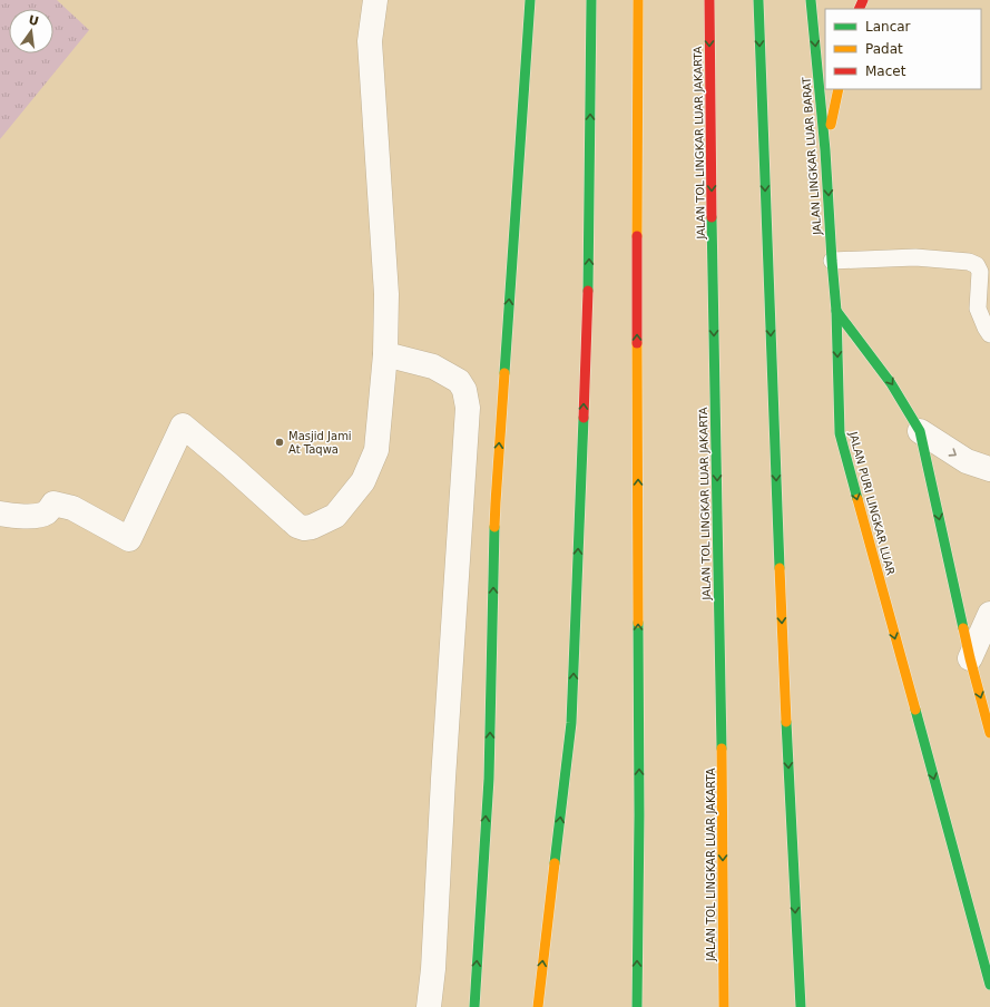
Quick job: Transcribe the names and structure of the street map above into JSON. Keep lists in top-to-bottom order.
{
  "streets": {
    "main road": ["JALAN TOL LINGKAR LUAR JAKARTA", "JALAN LINGKAR LUAR BARAT", "JALAN PURI LINGKAR LUAR"]
  },
  "crossings": [
    ["JALAN LINGKAR LUAR BARAT", "JALAN PURI LINGKAR LUAR"]
  ],
  "places": ["Masjid Jami At Taqwa"],
  "legend": ["Lancar", "Padat", "Macet"],
  "north": "top"
}
